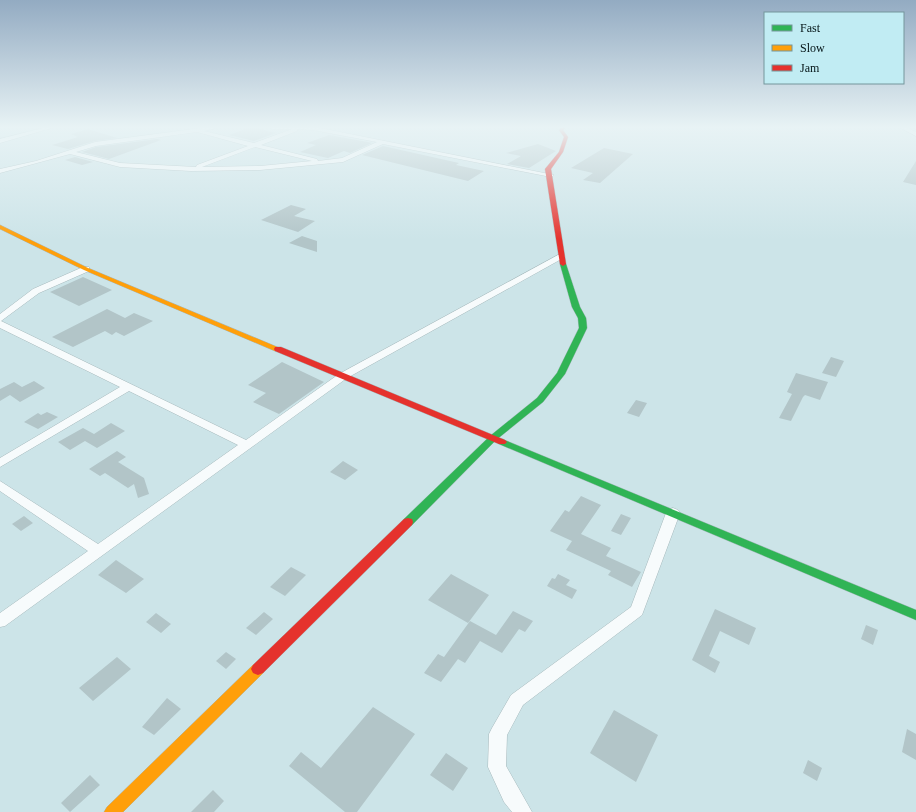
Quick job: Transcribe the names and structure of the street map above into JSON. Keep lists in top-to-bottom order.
{
  "legend": ["Fast", "Slow", "Jam"]
}
